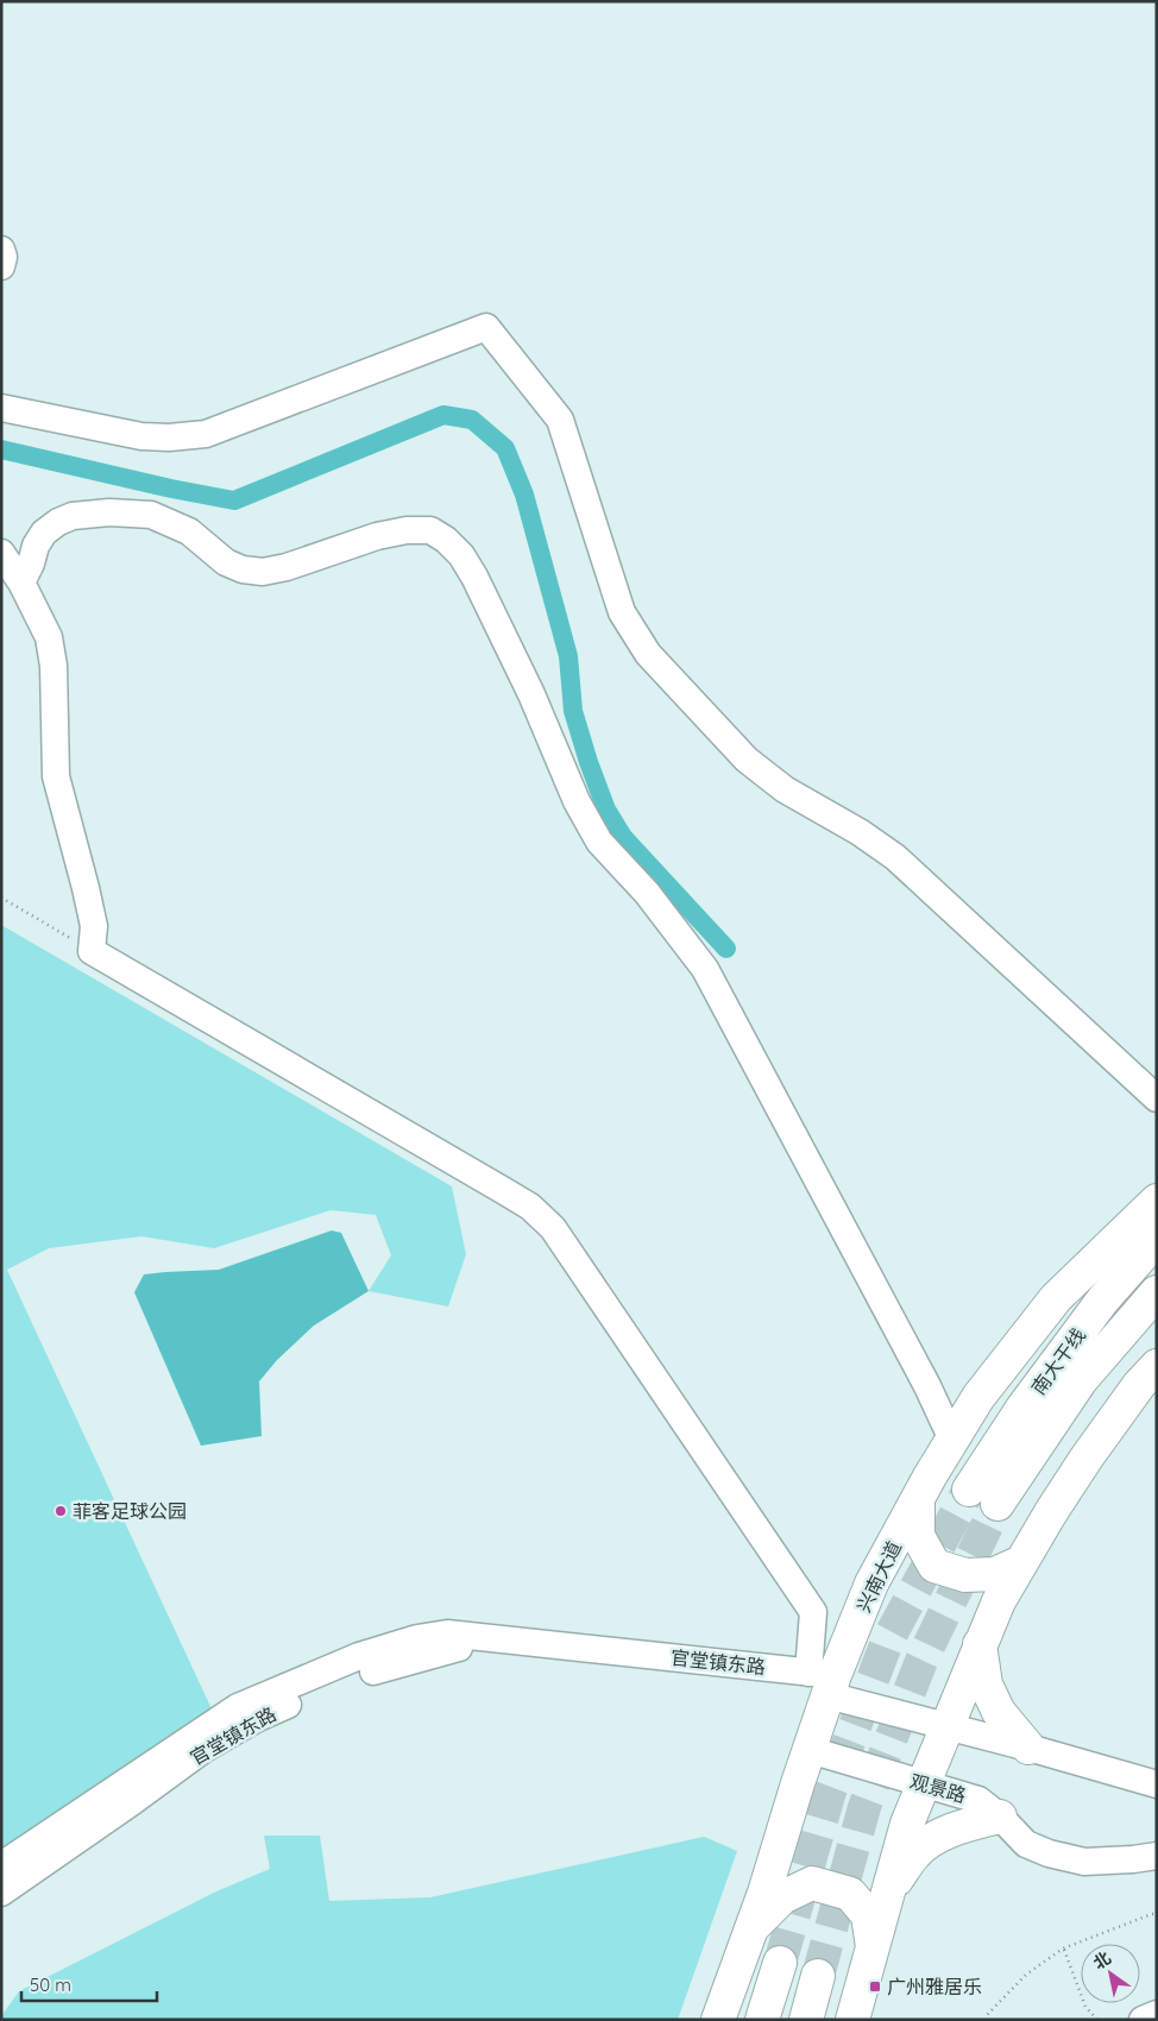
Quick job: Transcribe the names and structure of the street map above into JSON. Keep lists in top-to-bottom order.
{
  "streets": {
    "main road": ["南大干线", "兴南大道"],
    "street": ["官堂镇东路", "观景路"]
  },
  "crossings": [
    ["兴南大道", "官堂镇东路"],
    ["兴南大道", "观景路"]
  ],
  "places": {
    "other": ["菲客足球公园"],
    "transit": ["广州雅居乐"]
  },
  "scale_bar": "50 m",
  "north": "top left"
}
